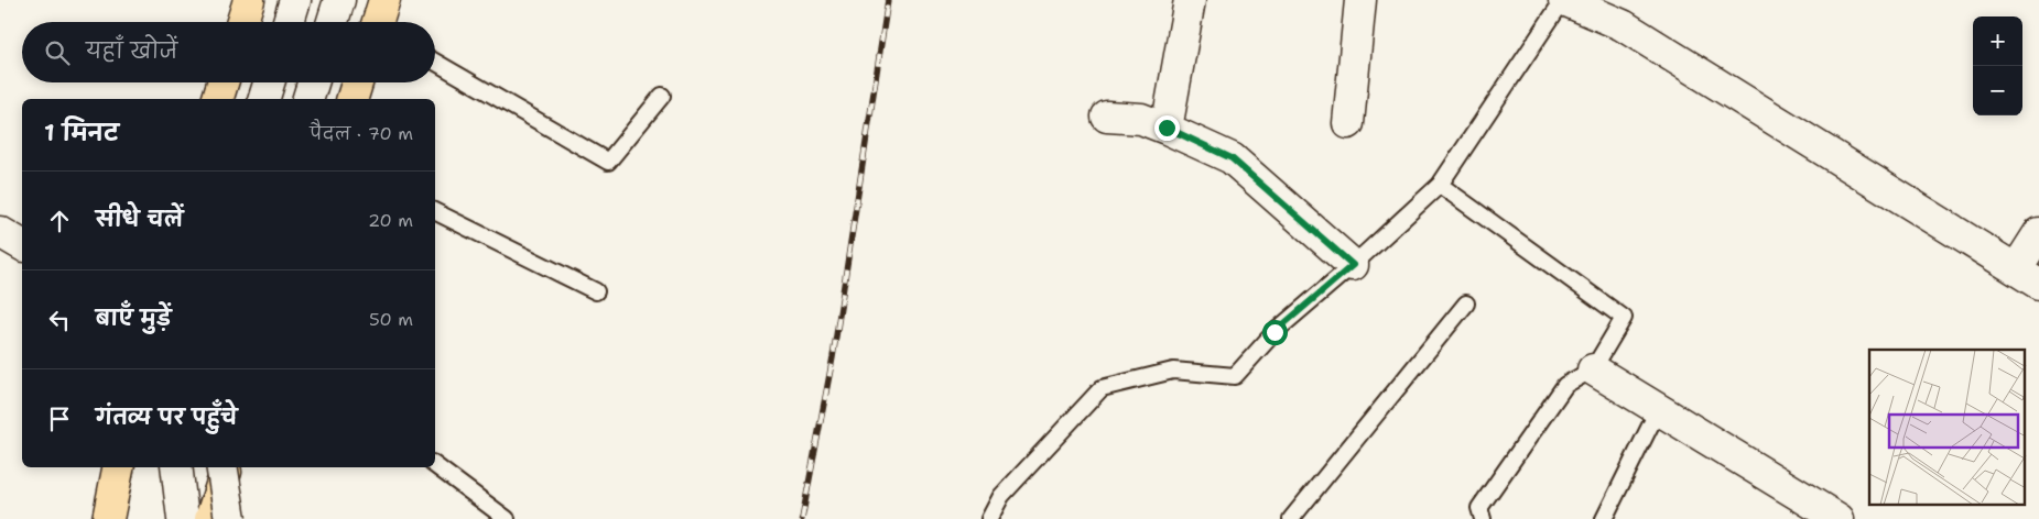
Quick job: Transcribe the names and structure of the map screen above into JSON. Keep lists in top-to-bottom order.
{
  "page": {
    "map_buttons": ["+", "−"],
    "search": "यहाँ खोजें",
    "heading": ["1 मिनट", "पैदल · 70 m"],
    "list": [
      ["सीधे चलें", "20 m"],
      ["बाएँ मुड़ें", "50 m"],
      "गंतव्य पर पहुँचे"
    ]
  }
}
